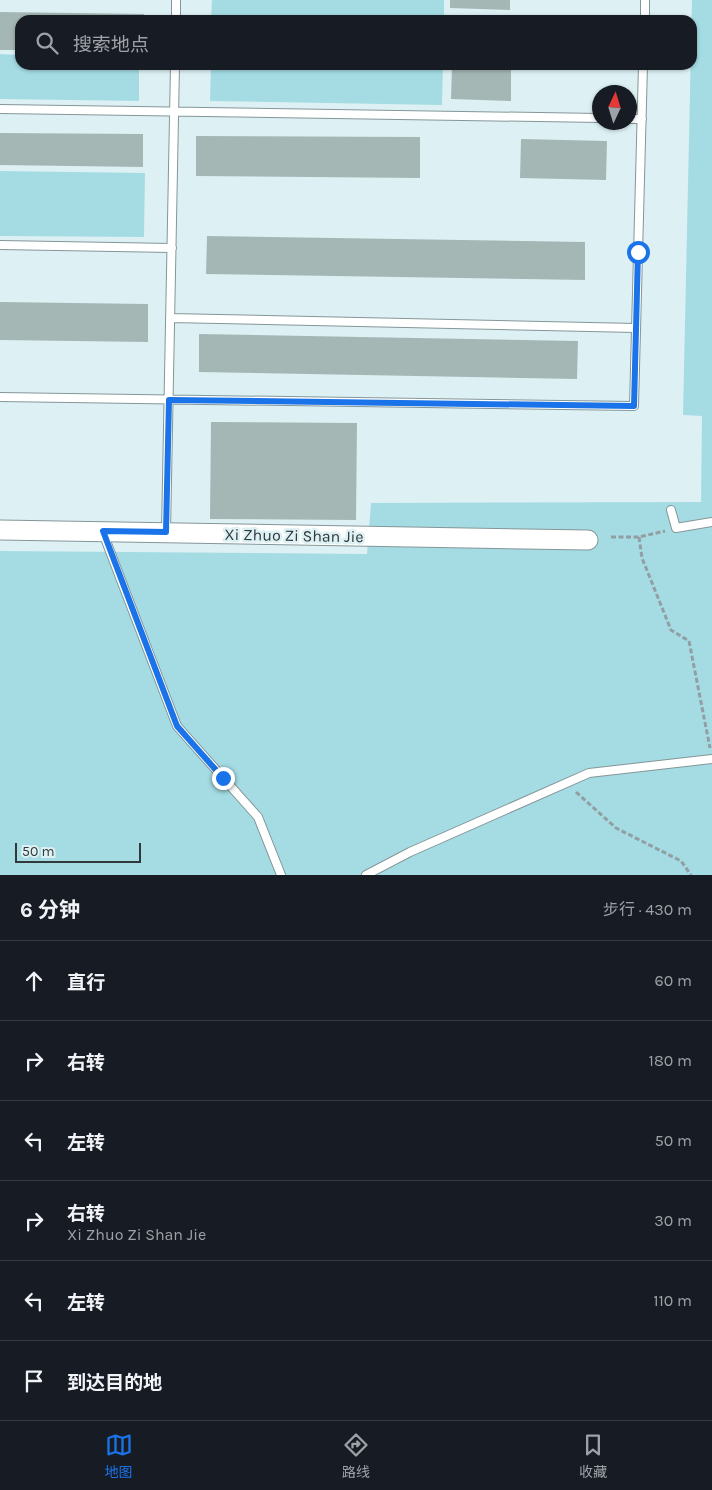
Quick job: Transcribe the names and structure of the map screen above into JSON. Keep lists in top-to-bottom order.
{
  "streets": {
    "street": ["Xi Zhuo Zi Shan Jie"]
  },
  "scale_bar": "50 m",
  "north": "top",
  "page": {
    "search": "搜索地点",
    "scale": "50 m",
    "heading": ["6 分钟", "步行 · 430 m"],
    "list": [
      ["直行", "60 m"],
      ["右转", "180 m"],
      ["左转", "50 m"],
      ["右转", "Xi Zhuo Zi Shan Jie", "30 m"],
      ["左转", "110 m"],
      "到达目的地"
    ],
    "nav": ["地图", "路线", "收藏"]
  }
}
